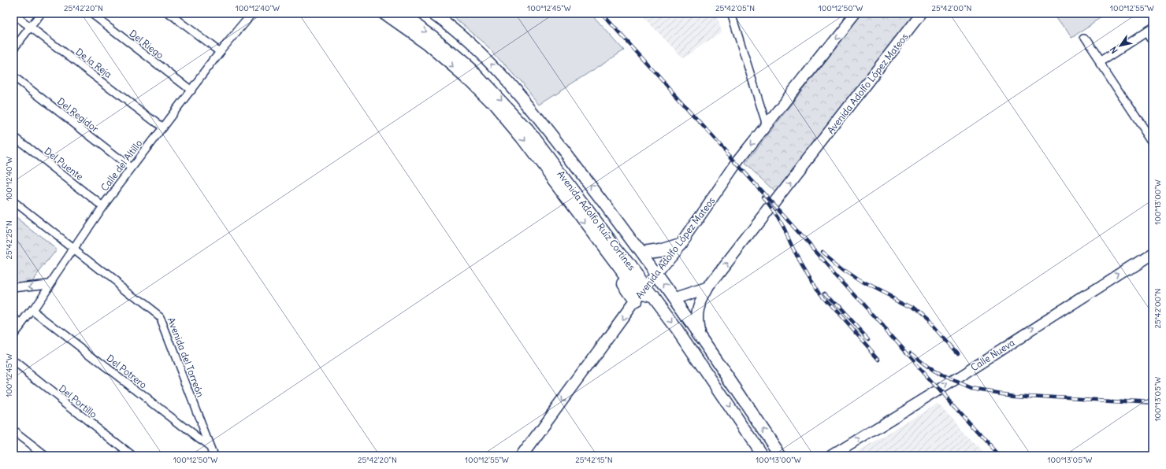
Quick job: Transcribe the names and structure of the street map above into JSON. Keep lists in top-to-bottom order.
{
  "streets": {
    "main road": ["Avenida Adolfo López Mateos", "Avenida Adolfo Ruíz Cortines", "Calle Nueva"],
    "street": [
      "Del Riego",
      "De la Reja",
      "Del Regidor",
      "Del Puente",
      "Calle del Altillo",
      "Avenida del Torreón",
      "Del Potrero",
      "Del Portillo"
    ]
  },
  "crossings": [
    ["Del Riego", "Calle del Altillo"],
    ["De la Reja", "Calle del Altillo"],
    ["Avenida Adolfo López Mateos", "Avenida Adolfo Ruíz Cortines"],
    ["Del Regidor", "Calle del Altillo"],
    ["Del Puente", "Calle del Altillo"],
    ["Calle del Altillo", "Avenida del Torreón"],
    ["Calle del Altillo", "Del Potrero"],
    ["Avenida del Torreón", "Del Potrero"]
  ],
  "one_way": ["Calle Nueva"],
  "north": "bottom left",
  "coordinates": [
    "25°42'20\"N",
    "100°12'40\"W",
    "100°12'45\"W",
    "25°42'05\"N",
    "100°12'50\"W",
    "25°42'00\"N",
    "100°12'55\"W",
    "100°13'00\"W",
    "25°42'25\"N",
    "100°13'05\"W",
    "25°42'15\"N"
  ]
}
